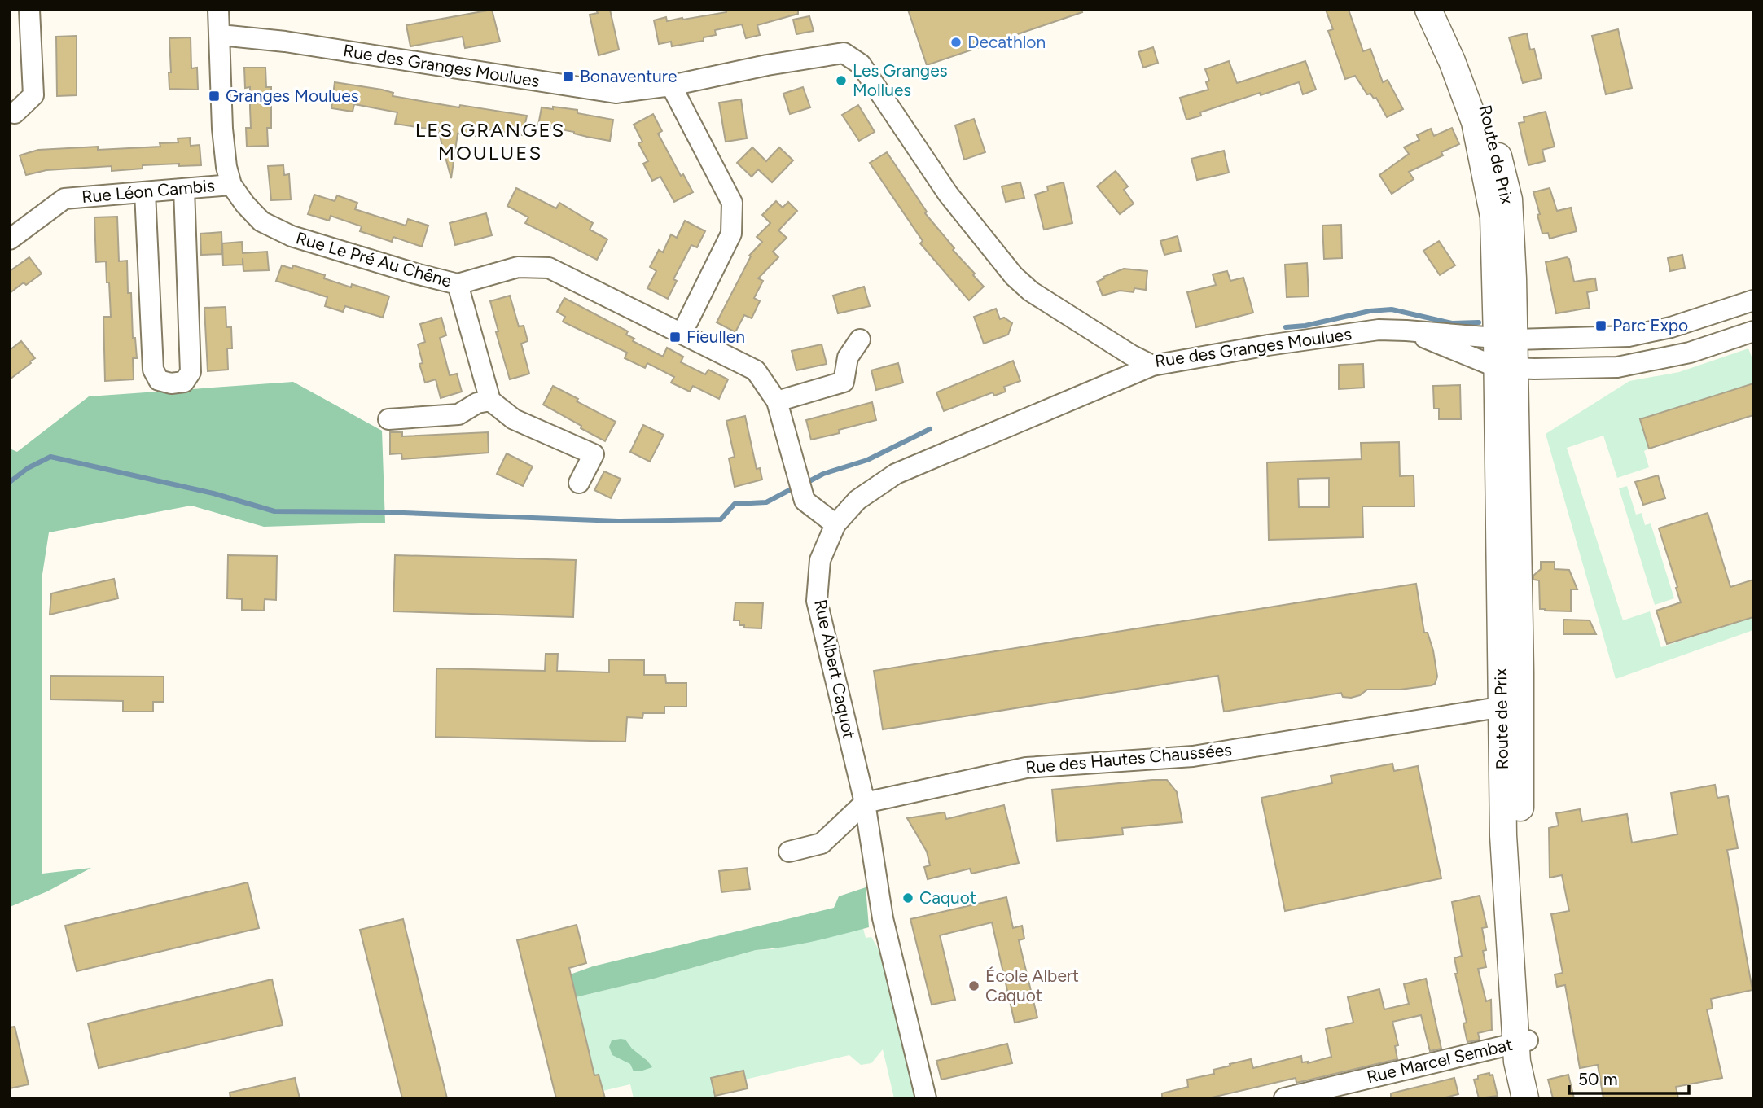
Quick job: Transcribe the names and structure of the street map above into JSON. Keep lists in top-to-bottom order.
{
  "streets": {
    "main road": ["Route de Prix"],
    "street": [
      "Rue des Granges Moulues",
      "Rue Léon Cambis",
      "Rue Le Pré Au Chêne",
      "Rue Albert Caquot",
      "Rue des Hautes Chaussées",
      "Rue Marcel Sembat"
    ]
  },
  "crossings": [
    ["Rue des Granges Moulues", "Route de Prix"],
    ["Rue des Granges Moulues", "Rue Le Pré Au Chêne"],
    ["Rue des Granges Moulues", "Rue Albert Caquot"],
    ["Route de Prix", "Rue des Hautes Chaussées"],
    ["Route de Prix", "Rue Marcel Sembat"],
    ["Rue Léon Cambis", "Rue Le Pré Au Chêne"],
    ["Rue Le Pré Au Chêne", "Rue Albert Caquot"],
    ["Rue Albert Caquot", "Rue des Hautes Chaussées"]
  ],
  "districts": ["LES GRANGES MOULUES"],
  "places": {
    "other": [
      "Decathlon",
      "Les Granges Mollues",
      "Caquot",
      "École Albert Caquot"
    ],
    "transit": [
      "Bonaventure",
      "Granges Moulues",
      "Parc Expo",
      "Fieullen"
    ]
  },
  "scale_bar": "50 m"
}
